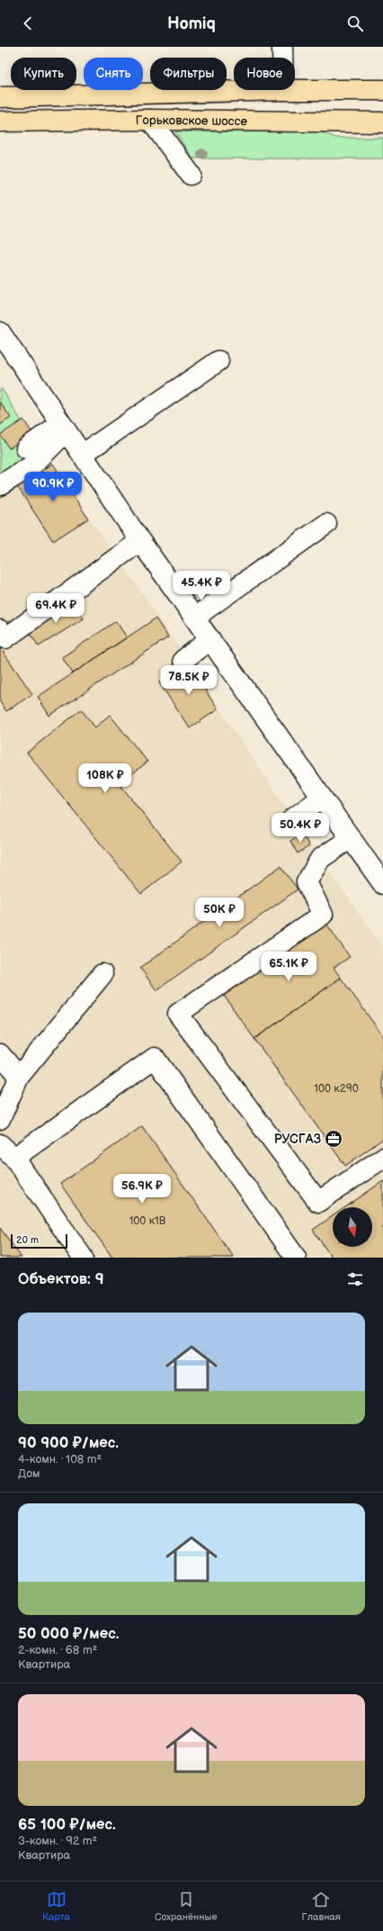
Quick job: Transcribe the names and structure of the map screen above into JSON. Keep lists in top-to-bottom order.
{
  "streets": {
    "main road": ["Горьковское шоссе"]
  },
  "places": {
    "office": ["РУСГАЗ"]
  },
  "house_numbers": ["100 к290", "100 к1В"],
  "scale_bar": "20 m",
  "north": "bottom",
  "page": {
    "header": "Homiq",
    "chip": [
      "Купить",
      "Снять",
      "Фильтры",
      "Новое"
    ],
    "price": [
      "90.9K ₽",
      "45.4K ₽",
      "69.4K ₽",
      "78.5K ₽",
      "108K ₽",
      "50.4K ₽",
      "50K ₽",
      "65.1K ₽",
      "56.9K ₽"
    ],
    "scale": "20 m",
    "heading": "Объектов: 9",
    "list": [
      {
        "name": "90 900 ₽/мес.",
        "note": "4-комн. · 108 m² · Дом"
      },
      {
        "name": "50 000 ₽/мес.",
        "note": "2-комн. · 68 m² · Квартира"
      },
      {
        "name": "65 100 ₽/мес.",
        "note": "3-комн. · 92 m² · Квартира"
      }
    ],
    "tabs": ["Карта", "Сохранённые", "Главная"]
  }
}
